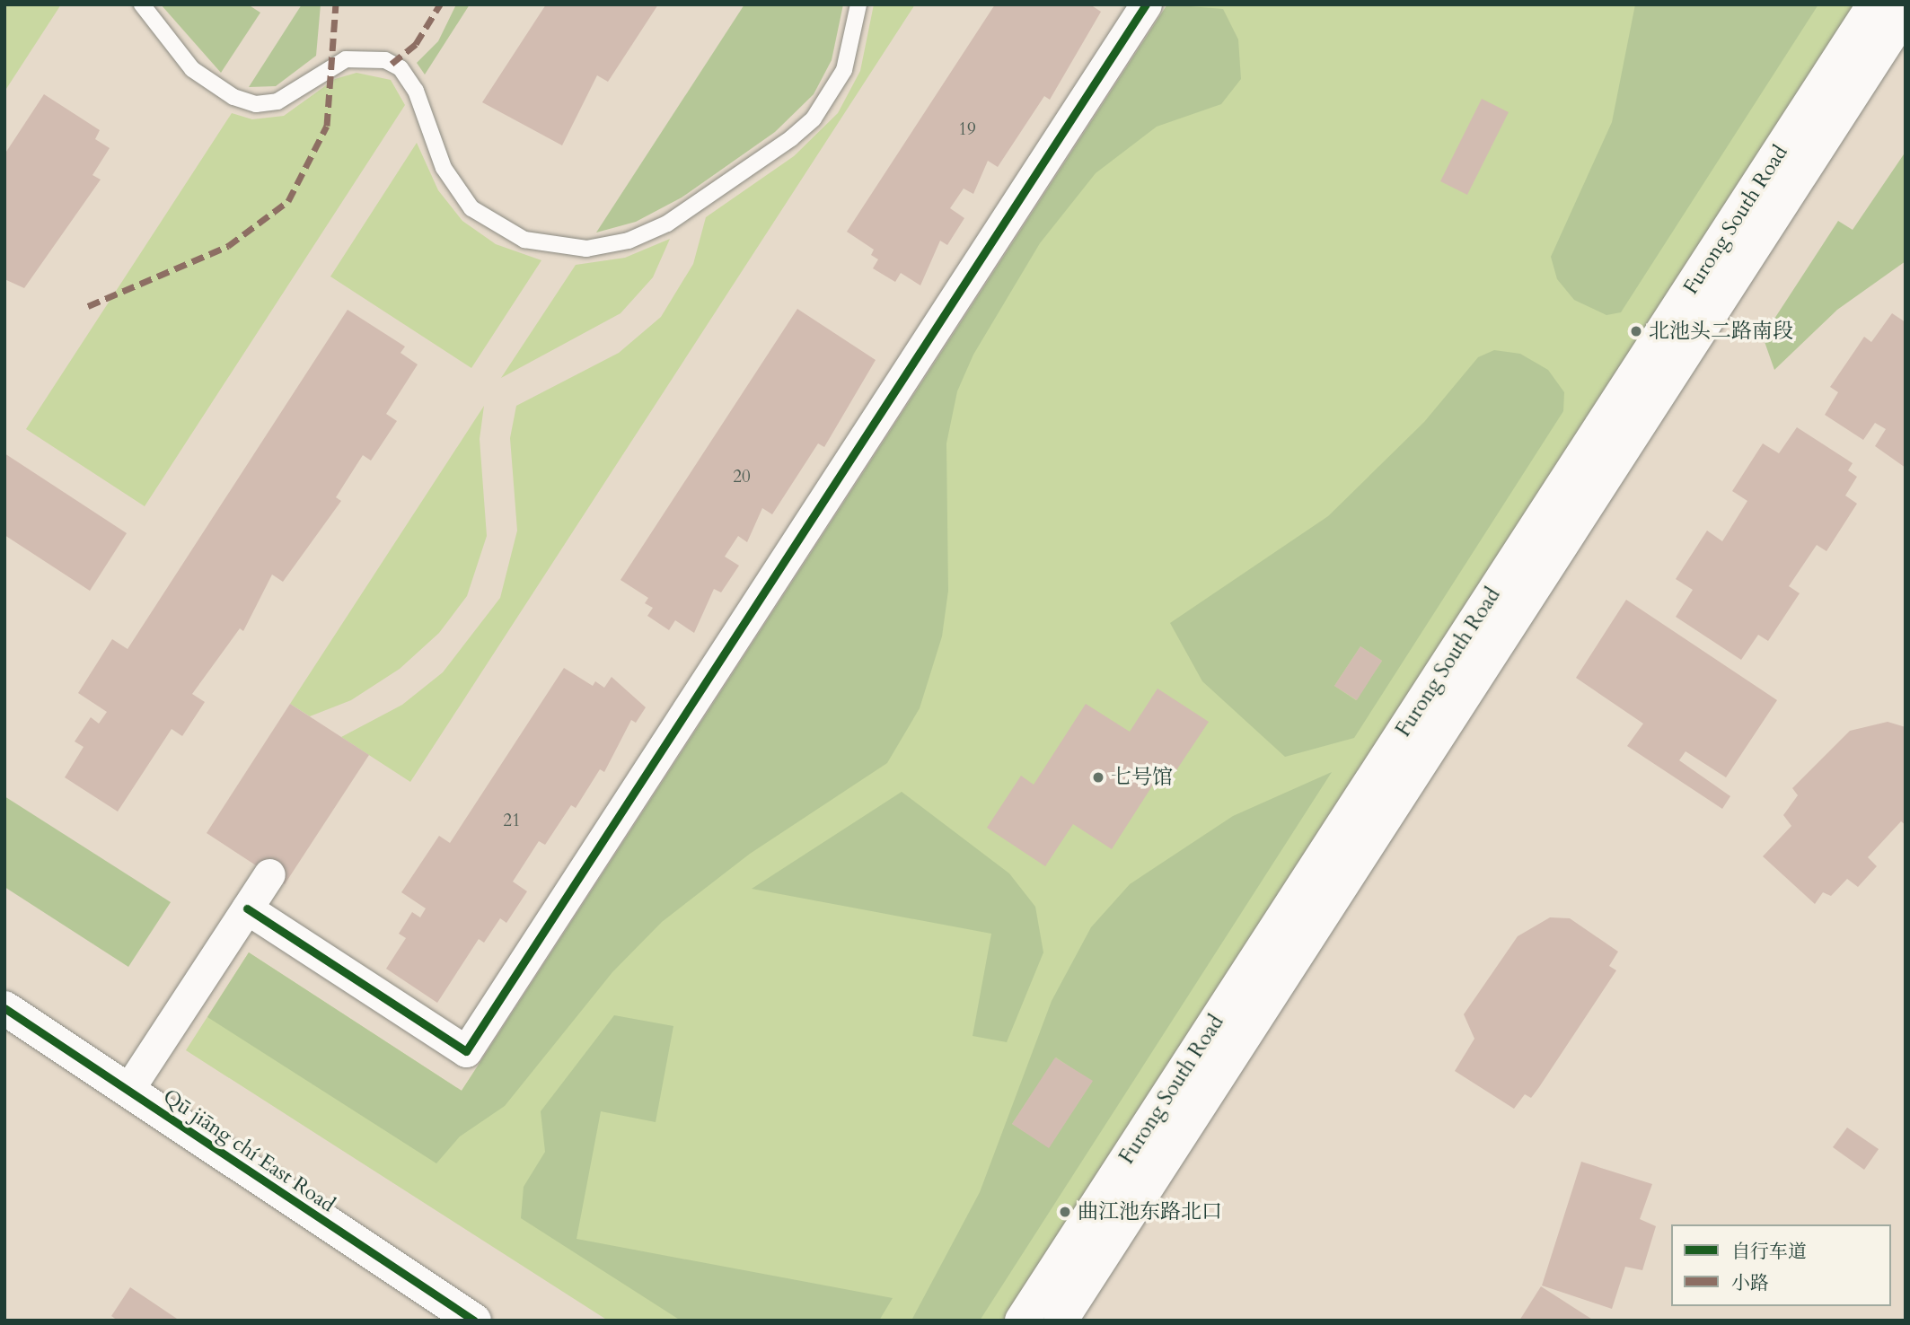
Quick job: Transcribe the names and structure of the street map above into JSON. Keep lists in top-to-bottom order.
{
  "streets": {
    "main road": ["Furong South Road", "Qū jiāng chí East Road"]
  },
  "places": ["北池头二路南段", "七号馆", "曲江池东路北口"],
  "house_numbers": ["19", "20", "21"],
  "legend": ["自行车道", "小路"]
}
